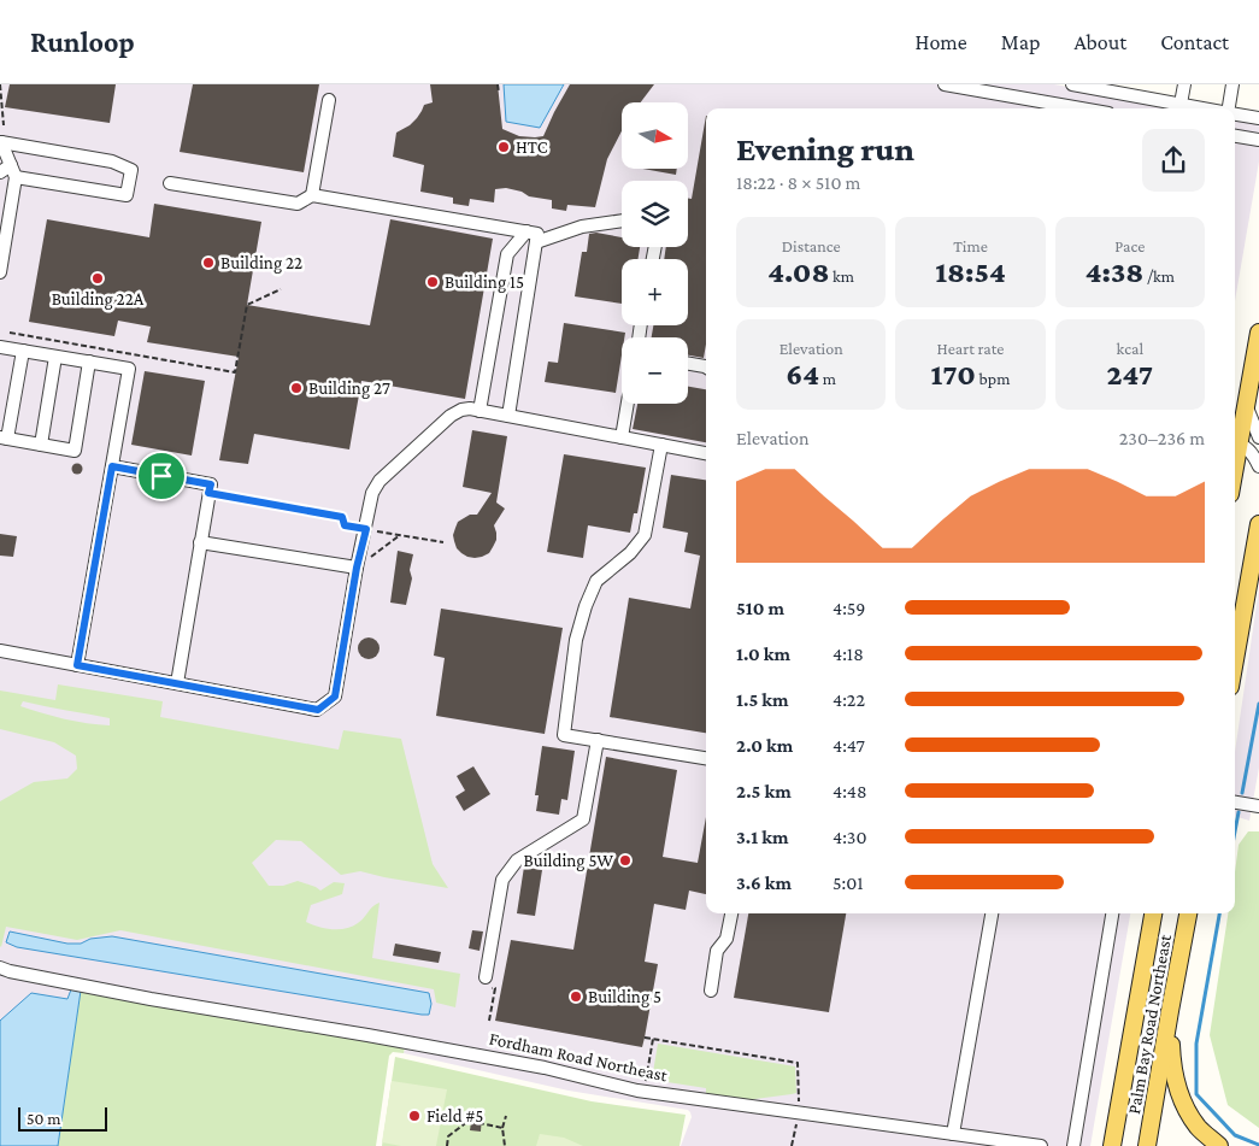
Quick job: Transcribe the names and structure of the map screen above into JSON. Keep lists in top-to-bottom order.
{
  "streets": {
    "main road": ["Palm Bay Road Northeast"],
    "street": ["Fordham Road Northeast"]
  },
  "places": [
    "HTC",
    "Building 22",
    "Building 22A",
    "Building 15",
    "Building 27",
    "Building 5W",
    "Building 5",
    "Field #5"
  ],
  "scale_bar": "50 m",
  "north": "right",
  "page": {
    "header": "Runloop",
    "nav": [
      "Home",
      "Map",
      "About",
      "Contact"
    ],
    "map_buttons": ["+", "−"],
    "heading": ["Evening run", "18:22 · 8 × 510 m"],
    "stats": [
      ["Distance", "4.08 km"],
      ["Time", "18:54"],
      ["Pace", "4:38 /km"],
      ["Elevation", "64 m"],
      ["Heart rate", "170 bpm"],
      ["kcal", "247"]
    ],
    "chart": ["Elevation", "230–236 m"],
    "list": [
      {
        "name": "510 m",
        "note": "4:59"
      },
      {
        "name": "1.0 km",
        "note": "4:18"
      },
      {
        "name": "1.5 km",
        "note": "4:22"
      },
      {
        "name": "2.0 km",
        "note": "4:47"
      },
      {
        "name": "2.5 km",
        "note": "4:48"
      },
      {
        "name": "3.1 km",
        "note": "4:30"
      },
      {
        "name": "3.6 km",
        "note": "5:01"
      }
    ],
    "scale": "50 m"
  }
}
